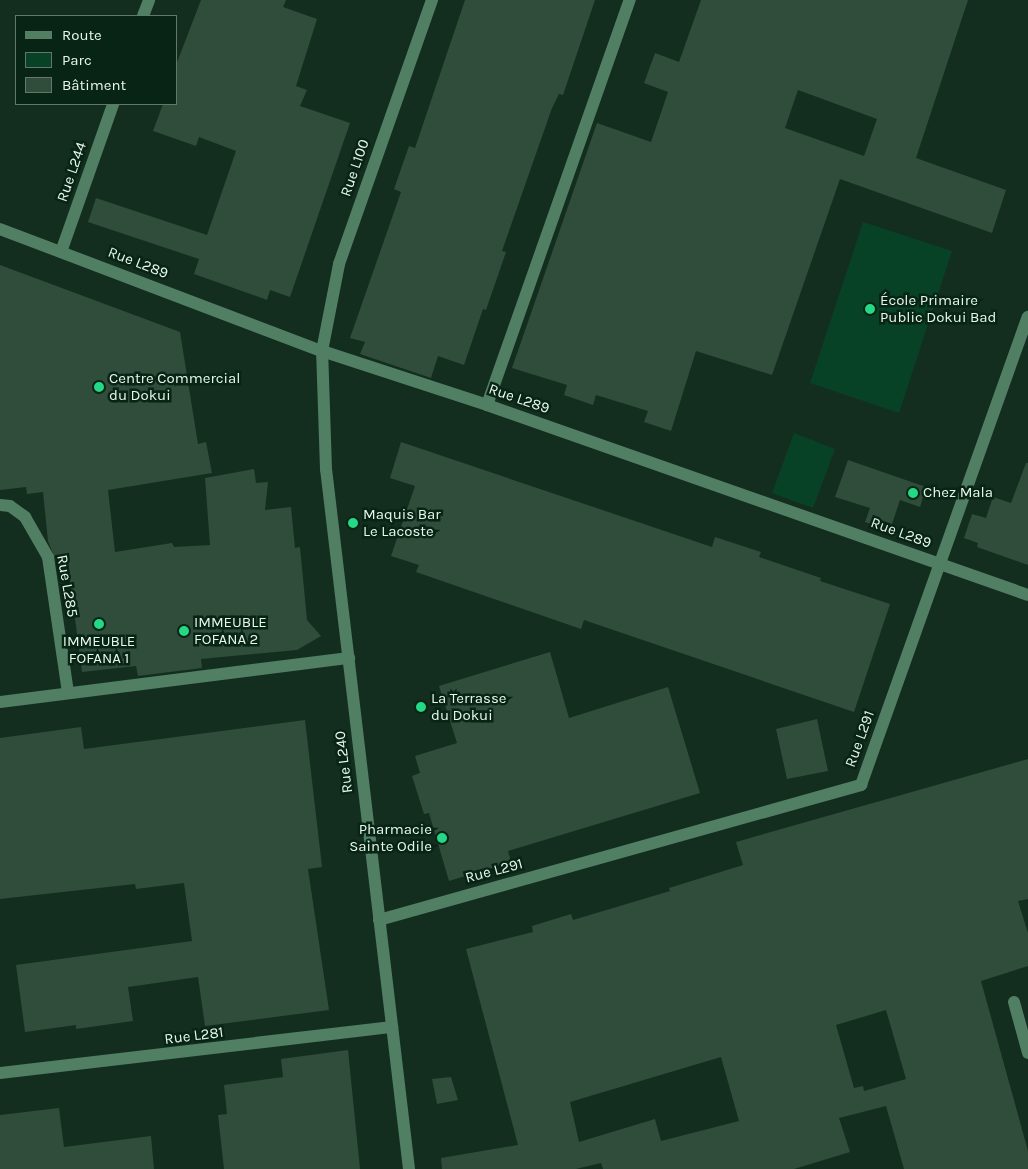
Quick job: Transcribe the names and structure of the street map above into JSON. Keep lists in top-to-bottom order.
{
  "streets": {
    "street": [
      "Rue L100",
      "Rue L244",
      "Rue L289",
      "Rue L285",
      "Rue L291",
      "Rue L240",
      "Rue L281"
    ]
  },
  "crossings": [
    ["Rue L100", "Rue L289"],
    ["Rue L100", "Rue L240"],
    ["Rue L244", "Rue L289"],
    ["Rue L289", "Rue L291"],
    ["Rue L289", "Rue L240"],
    ["Rue L291", "Rue L240"],
    ["Rue L240", "Rue L281"]
  ],
  "places": [
    "École Primaire Public Dokui Bad",
    "Centre Commercial du Dokui",
    "Chez Mala",
    "Maquis Bar Le Lacoste",
    "IMMEUBLE FOFANA 1",
    "IMMEUBLE FOFANA 2",
    "La Terrasse du Dokui",
    "Pharmacie Sainte Odile"
  ],
  "legend": ["Route", "Parc", "Bâtiment"]
}
